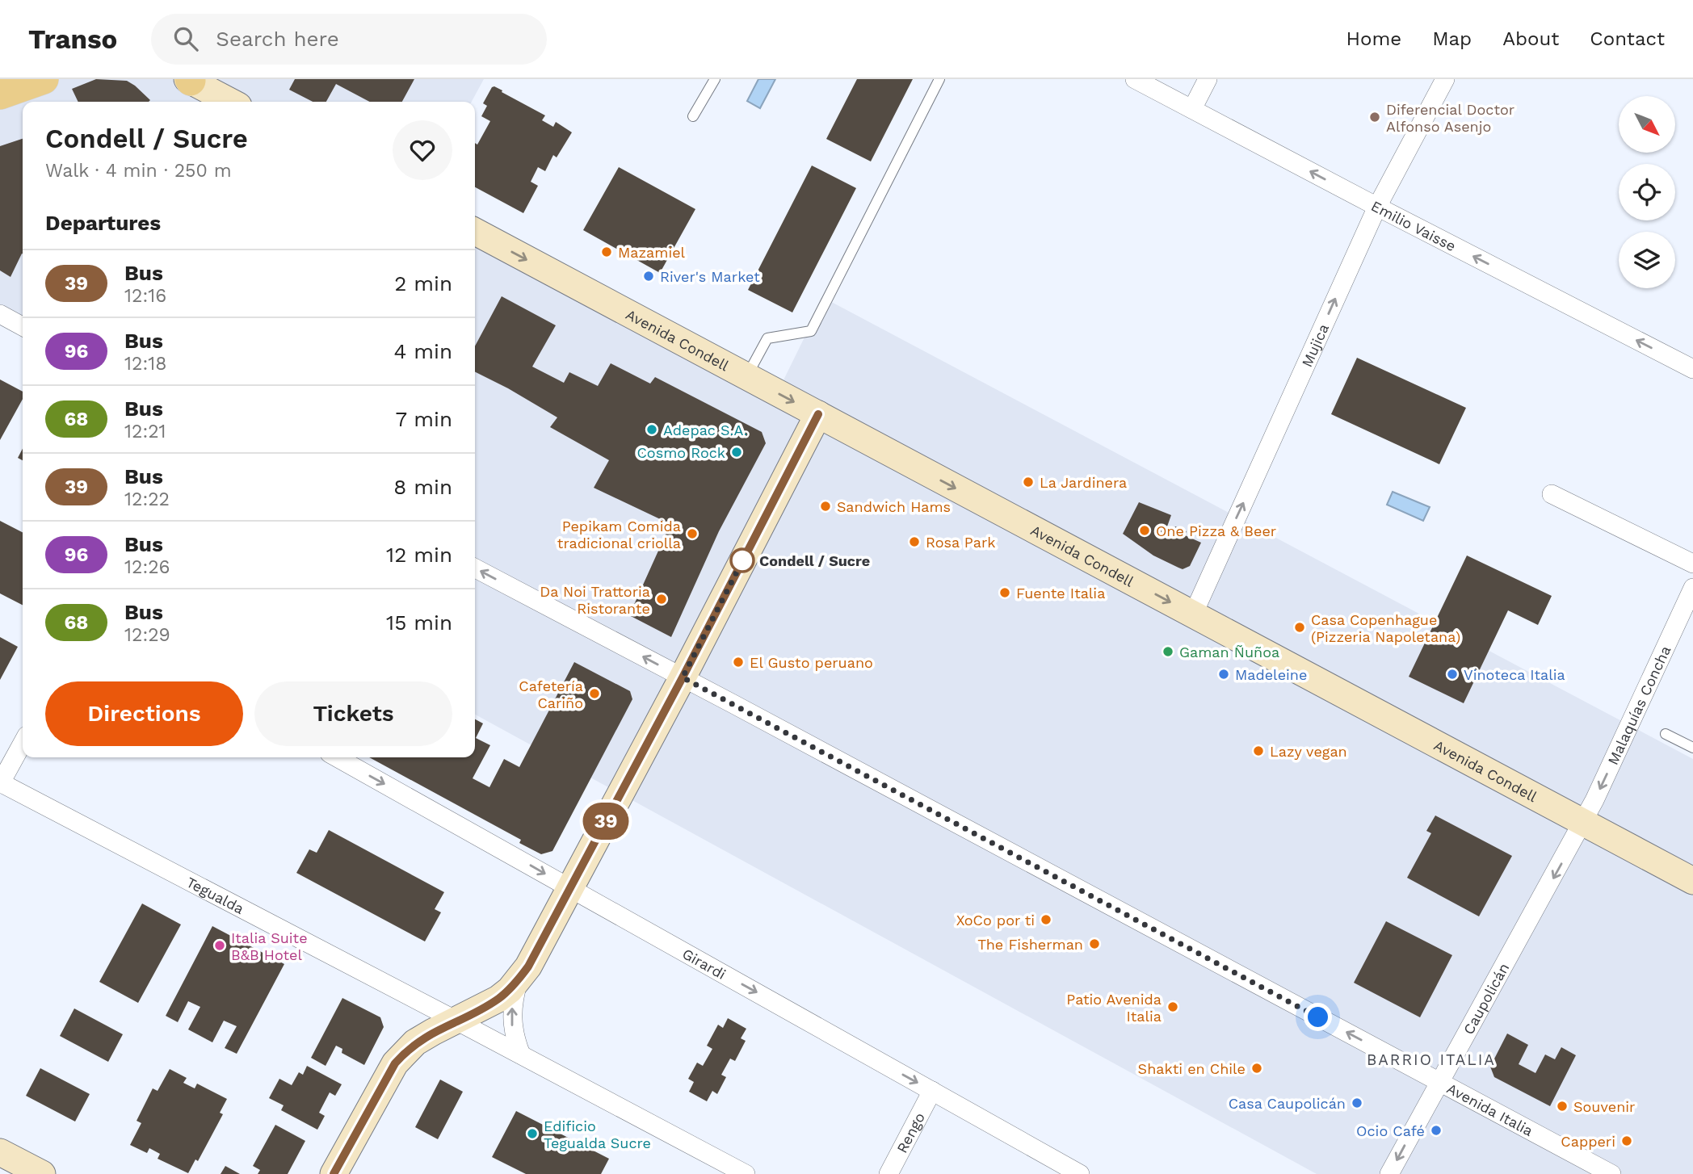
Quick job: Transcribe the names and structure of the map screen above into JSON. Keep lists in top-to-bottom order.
{
  "streets": {
    "street": [
      "Emilio Vaisse",
      "Avenida Condell",
      "Mujica",
      "Malaquías Concha",
      "Tegualda",
      "Girardi",
      "Caupolicán",
      "Avenida Italia",
      "Rengo"
    ]
  },
  "crossings": [
    ["Emilio Vaisse", "Mujica"],
    ["Avenida Condell", "Mujica"],
    ["Avenida Condell", "Malaquías Concha"],
    ["Avenida Condell", "Caupolicán"],
    ["Malaquías Concha", "Caupolicán"],
    ["Girardi", "Rengo"],
    ["Caupolicán", "Avenida Italia"]
  ],
  "one_way": [
    "Emilio Vaisse",
    "Avenida Condell",
    "Mujica",
    "Malaquías Concha",
    "Girardi",
    "Caupolicán",
    "Avenida Italia"
  ],
  "districts": ["BARRIO ITALIA"],
  "places": [
    "Diferencial Doctor Alfonso Asenjo",
    "Mazamiel",
    "River's Market",
    "Adepac S.A.",
    "Cosmo Rock",
    "La Jardinera",
    "Sandwich Hams",
    "One Pizza & Beer",
    "Pepikam Comida tradicional criolla",
    "Rosa Park",
    "Condell / Sucre",
    "Fuente Italia",
    "Da Noi Trattoria Ristorante",
    "Casa Copenhague (Pizzeria Napoletana)",
    "Gaman Ñuñoa",
    "El Gusto peruano",
    "Madeleine",
    "Vinoteca Italia",
    "Cafetería Cariño",
    "Lazy vegan",
    "XoCo por ti",
    "The Fisherman",
    "Italia Suite B&B Hotel",
    "Patio Avenida Italia",
    "Shakti en Chile",
    "Casa Caupolicán",
    "Souvenir",
    "Ocio Café",
    "Edificio Tegualda Sucre",
    "Capperi"
  ],
  "lines": ["bus line 39"],
  "north": "bottom right",
  "page": {
    "header": "Transo",
    "search": "Search here",
    "nav": [
      "Home",
      "Map",
      "About",
      "Contact"
    ],
    "on_map": "39",
    "heading": [
      ["Condell / Sucre", "Walk · 4 min · 250 m"],
      "Departures"
    ],
    "list": [
      {
        "mark": "39",
        "name": "Bus",
        "note": "12:16",
        "value": "2 min"
      },
      {
        "mark": "96",
        "name": "Bus",
        "note": "12:18",
        "value": "4 min"
      },
      {
        "mark": "68",
        "name": "Bus",
        "note": "12:21",
        "value": "7 min"
      },
      {
        "mark": "39",
        "name": "Bus",
        "note": "12:22",
        "value": "8 min"
      },
      {
        "mark": "96",
        "name": "Bus",
        "note": "12:26",
        "value": "12 min"
      },
      {
        "mark": "68",
        "name": "Bus",
        "note": "12:29",
        "value": "15 min"
      }
    ],
    "buttons": ["Directions", "Tickets"]
  }
}
